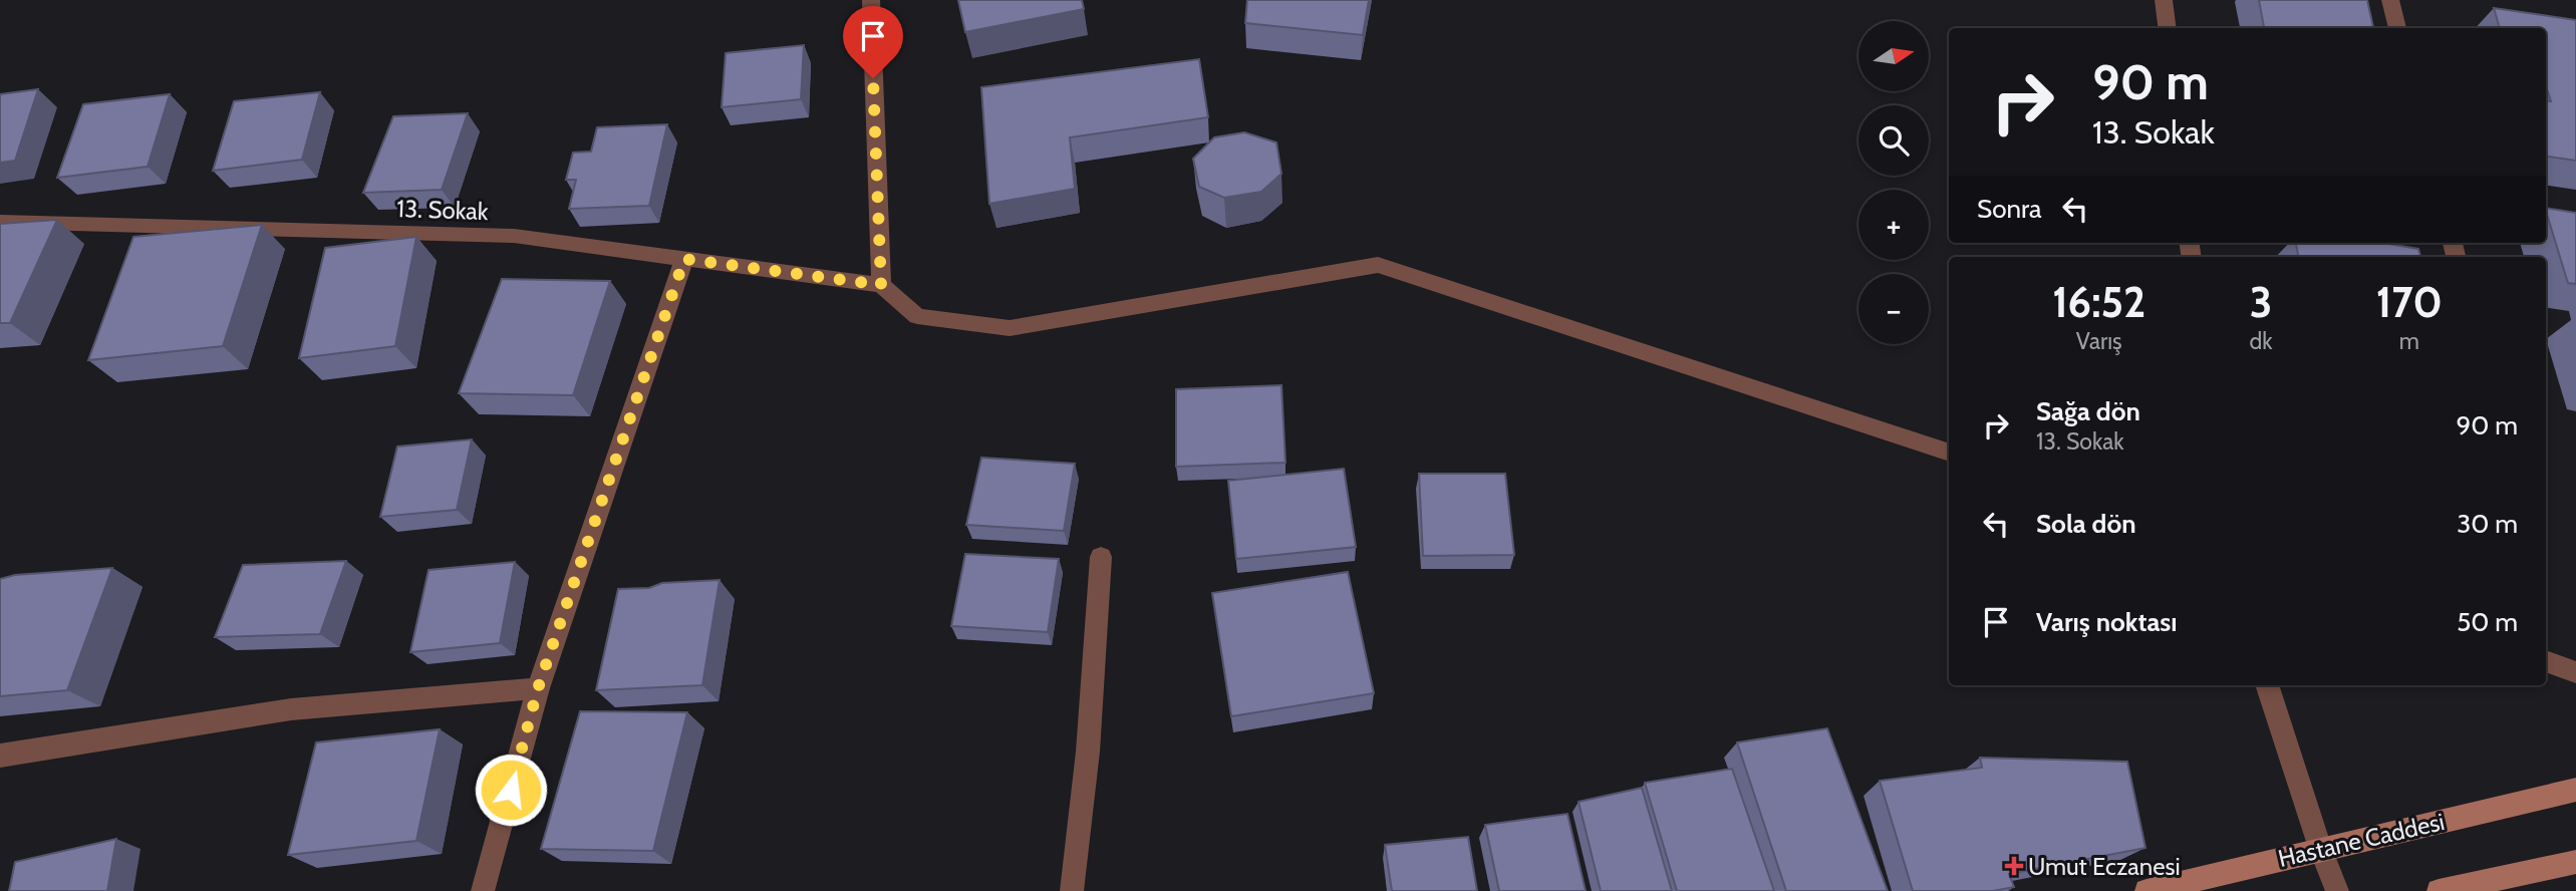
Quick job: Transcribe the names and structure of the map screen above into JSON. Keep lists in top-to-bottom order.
{
  "streets": {
    "main road": ["Hastane Caddesi"],
    "street": ["13. Sokak"]
  },
  "places": {
    "health": ["Umut Eczanesi"]
  },
  "north": "right",
  "page": {
    "map_buttons": ["+", "−"],
    "turn": ["90 m", "13. Sokak"],
    "then": "Sonra",
    "eta": [
      "16:52",
      "Varış",
      "3",
      "dk",
      "170",
      "m"
    ],
    "list": [
      {
        "name": "Sağa dön",
        "note": "13. Sokak",
        "value": "90 m"
      },
      {
        "name": "Sola dön",
        "value": "30 m"
      },
      {
        "name": "Varış noktası",
        "value": "50 m"
      }
    ]
  }
}
